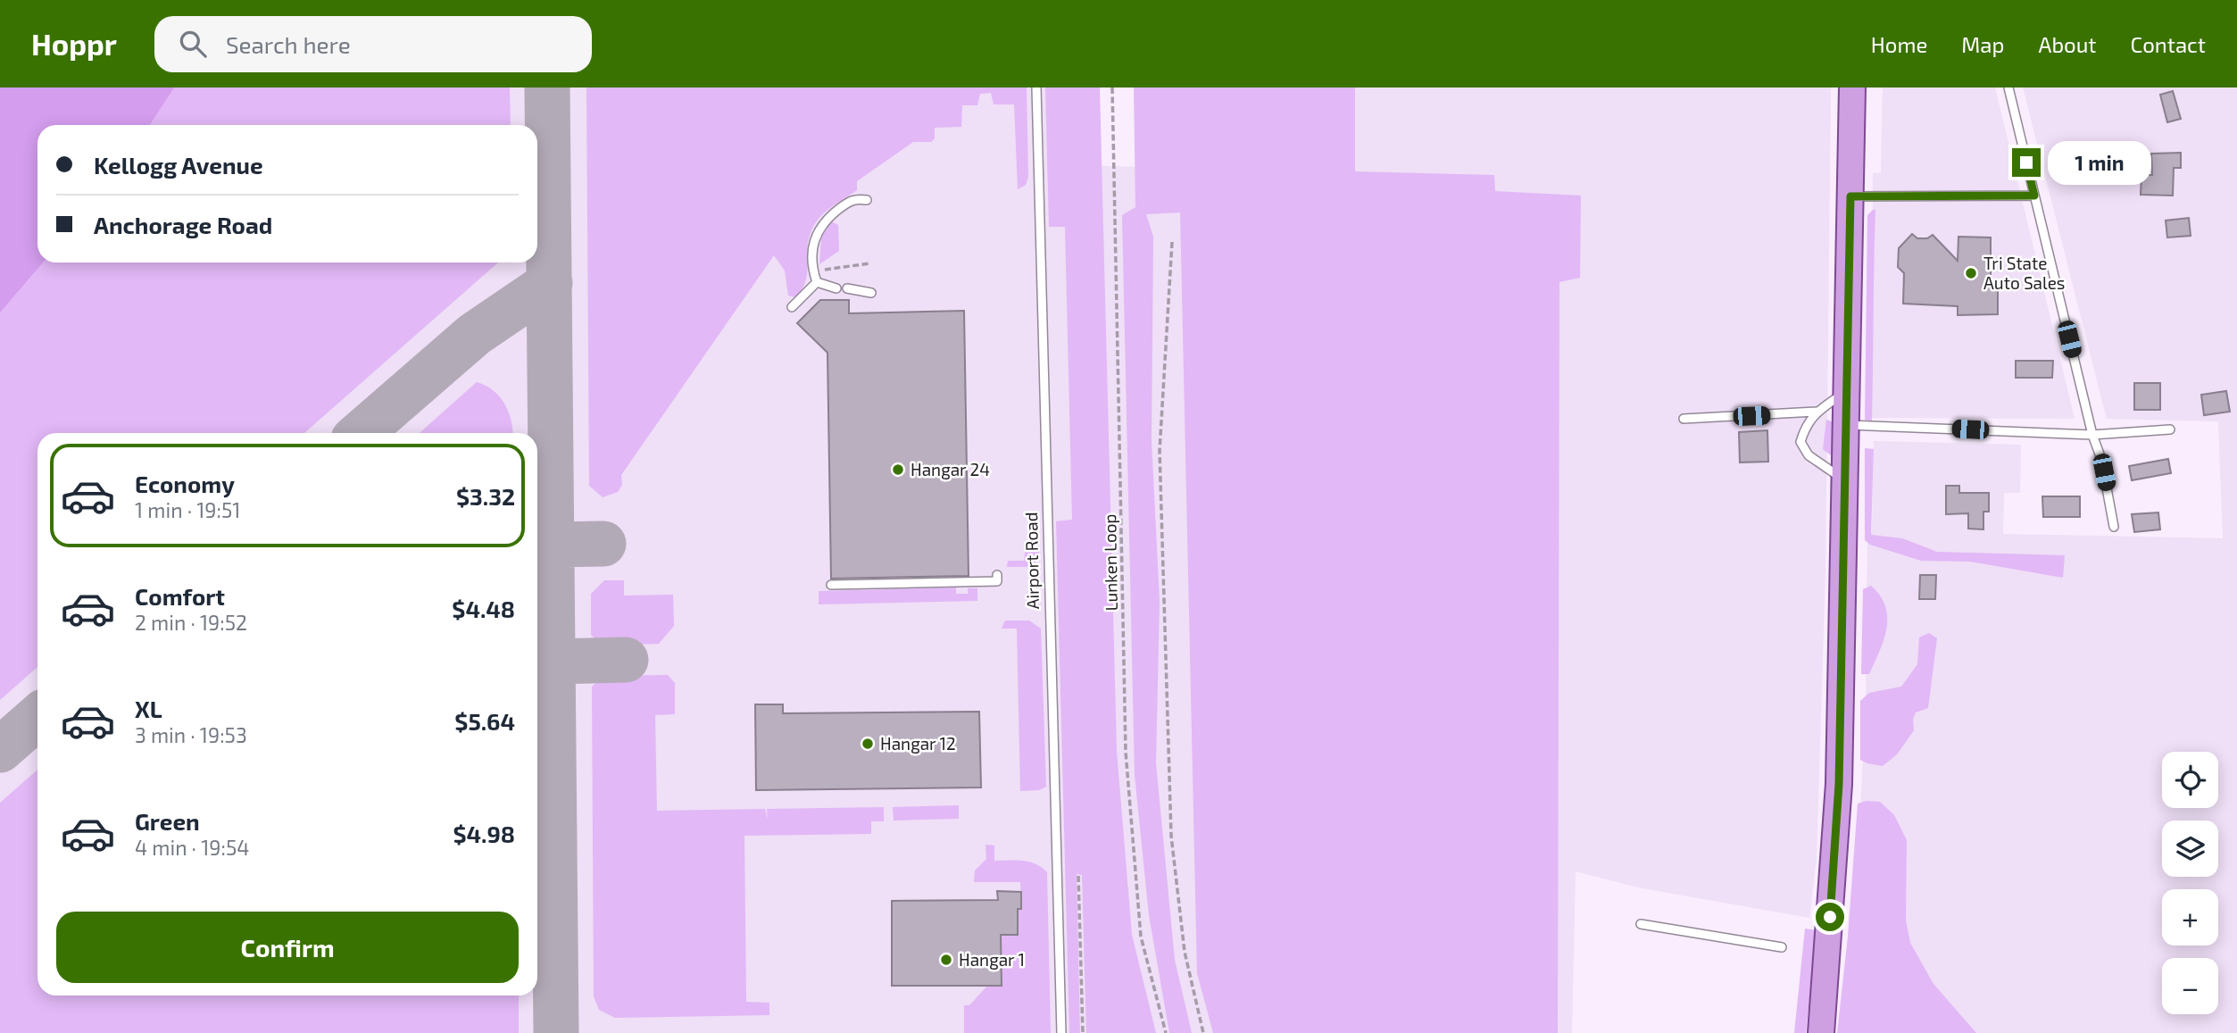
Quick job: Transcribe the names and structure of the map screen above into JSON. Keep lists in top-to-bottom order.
{
  "streets": {
    "lane": ["Airport Road"],
    "path": ["Lunken Loop"]
  },
  "places": [
    "Tri State Auto Sales",
    "Hangar 24",
    "Hangar 12",
    "Hangar 1"
  ],
  "page": {
    "header": "Hoppr",
    "search": "Search here",
    "nav": [
      "Home",
      "Map",
      "About",
      "Contact"
    ],
    "banner": ["Kellogg Avenue", "Anchorage Road"],
    "bubble": "1 min",
    "list": [
      {
        "name": "Economy",
        "note": "1 min · 19:51",
        "value": "$3.32"
      },
      {
        "name": "Comfort",
        "note": "2 min · 19:52",
        "value": "$4.48"
      },
      {
        "name": "XL",
        "note": "3 min · 19:53",
        "value": "$5.64"
      },
      {
        "name": "Green",
        "note": "4 min · 19:54",
        "value": "$4.98"
      }
    ],
    "map_buttons": ["+", "−"],
    "buttons": "Confirm"
  }
}
